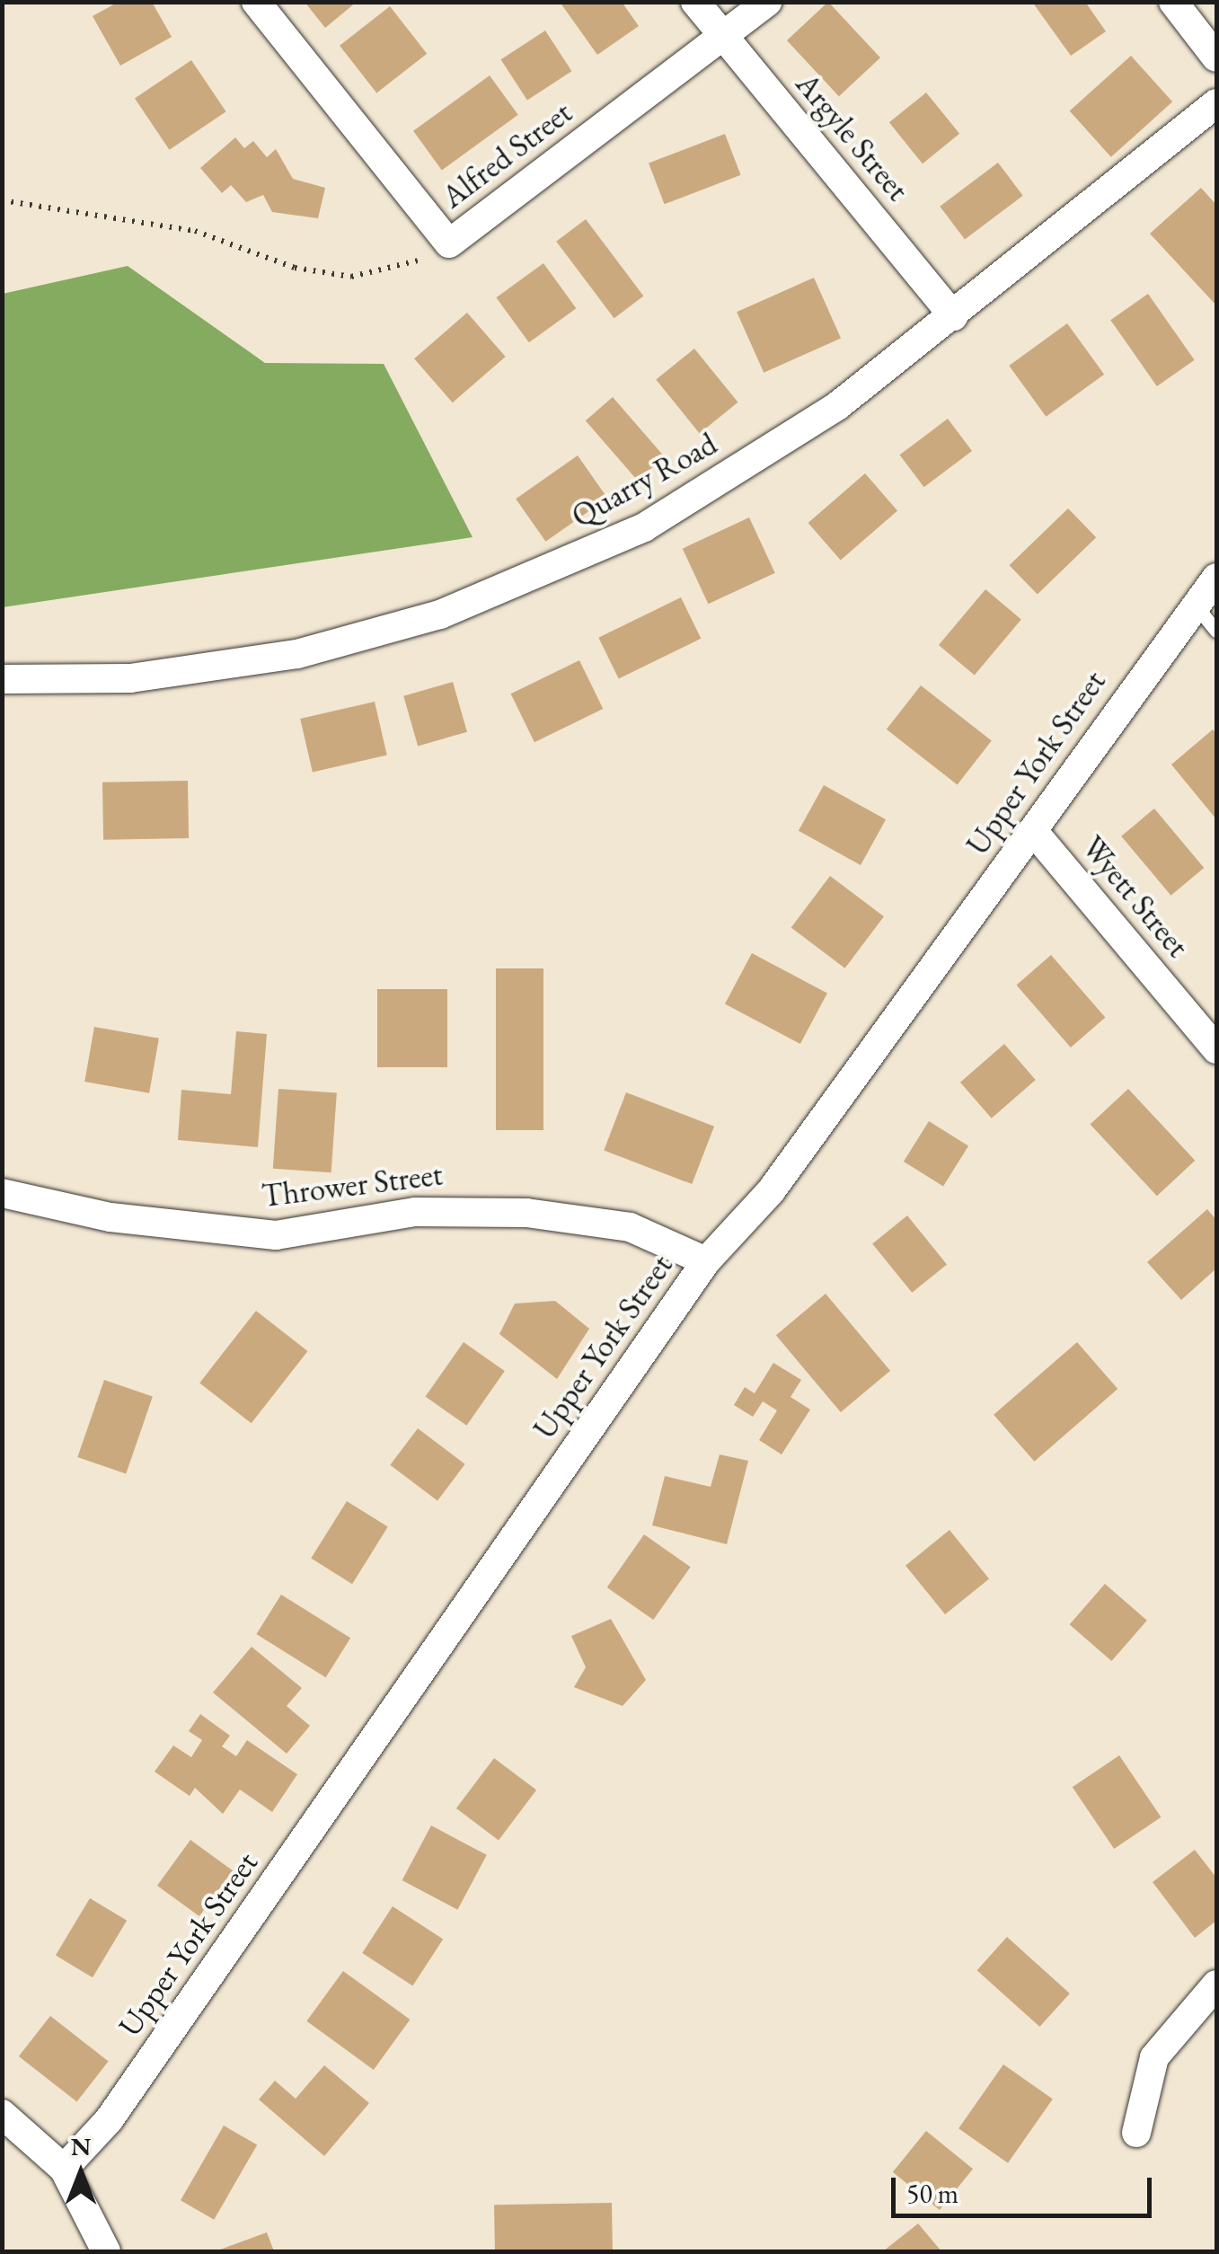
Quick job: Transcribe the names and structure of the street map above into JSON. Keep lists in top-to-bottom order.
{
  "streets": {
    "street": [
      "Argyle Street",
      "Alfred Street",
      "Quarry Road",
      "Upper York Street",
      "Wyett Street",
      "Thrower Street"
    ]
  },
  "crossings": [
    ["Argyle Street", "Alfred Street"],
    ["Argyle Street", "Quarry Road"],
    ["Upper York Street", "Wyett Street"],
    ["Upper York Street", "Thrower Street"]
  ],
  "scale_bar": "50 m",
  "north": "top"
}
